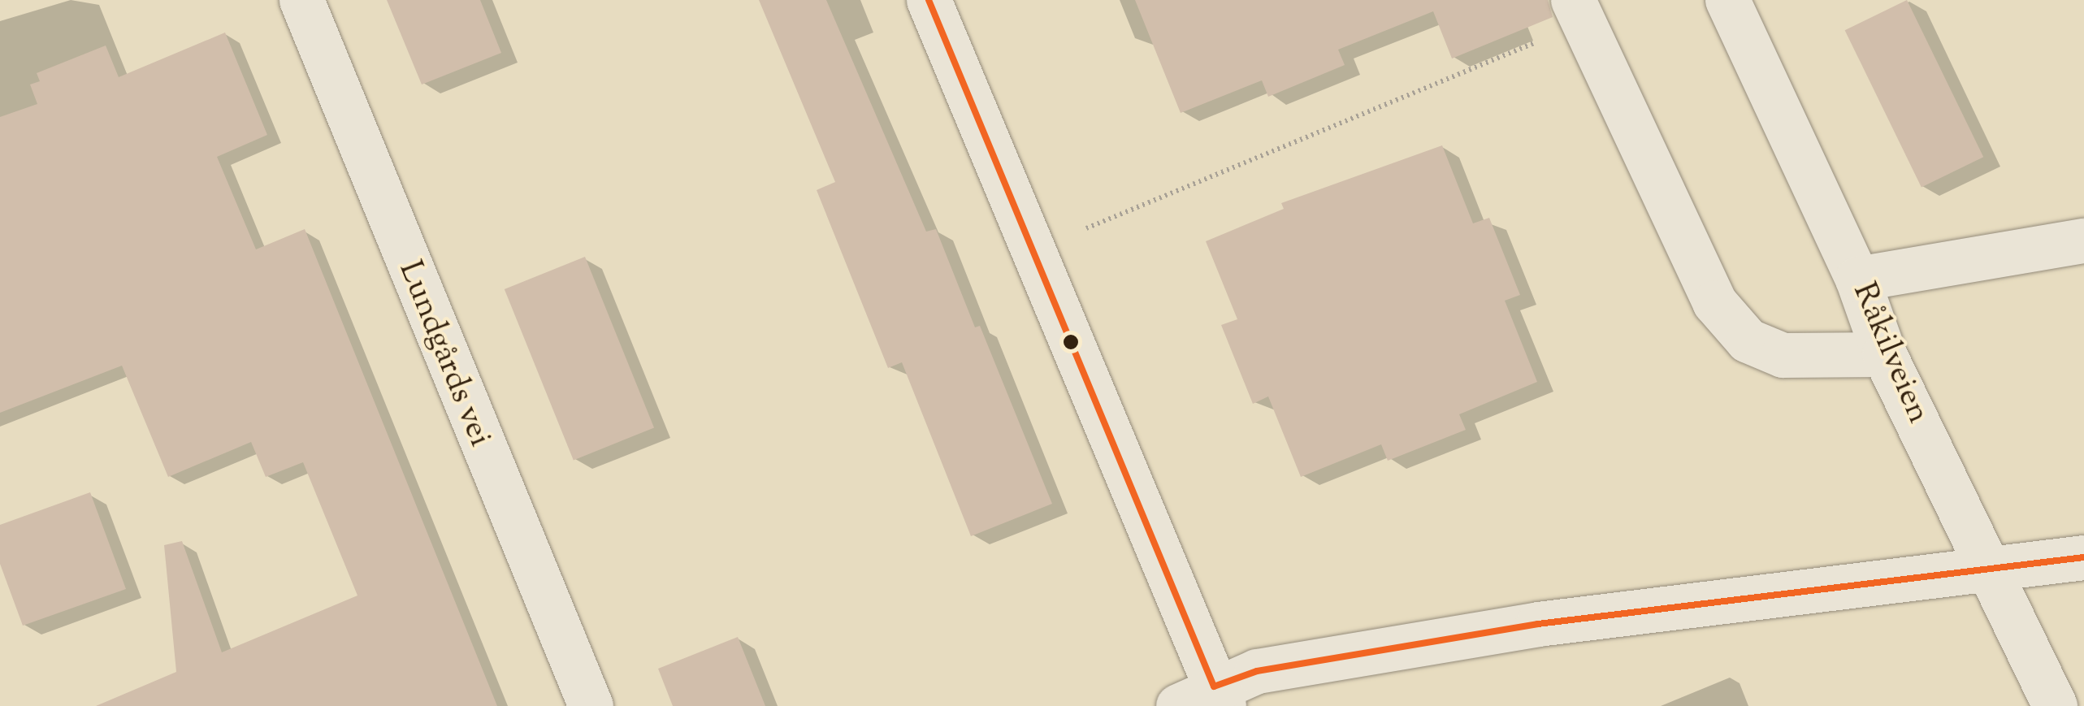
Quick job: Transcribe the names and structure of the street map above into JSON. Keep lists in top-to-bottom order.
{
  "streets": {
    "street": ["Råkilveien", "Lundgårds vei"]
  }
}
